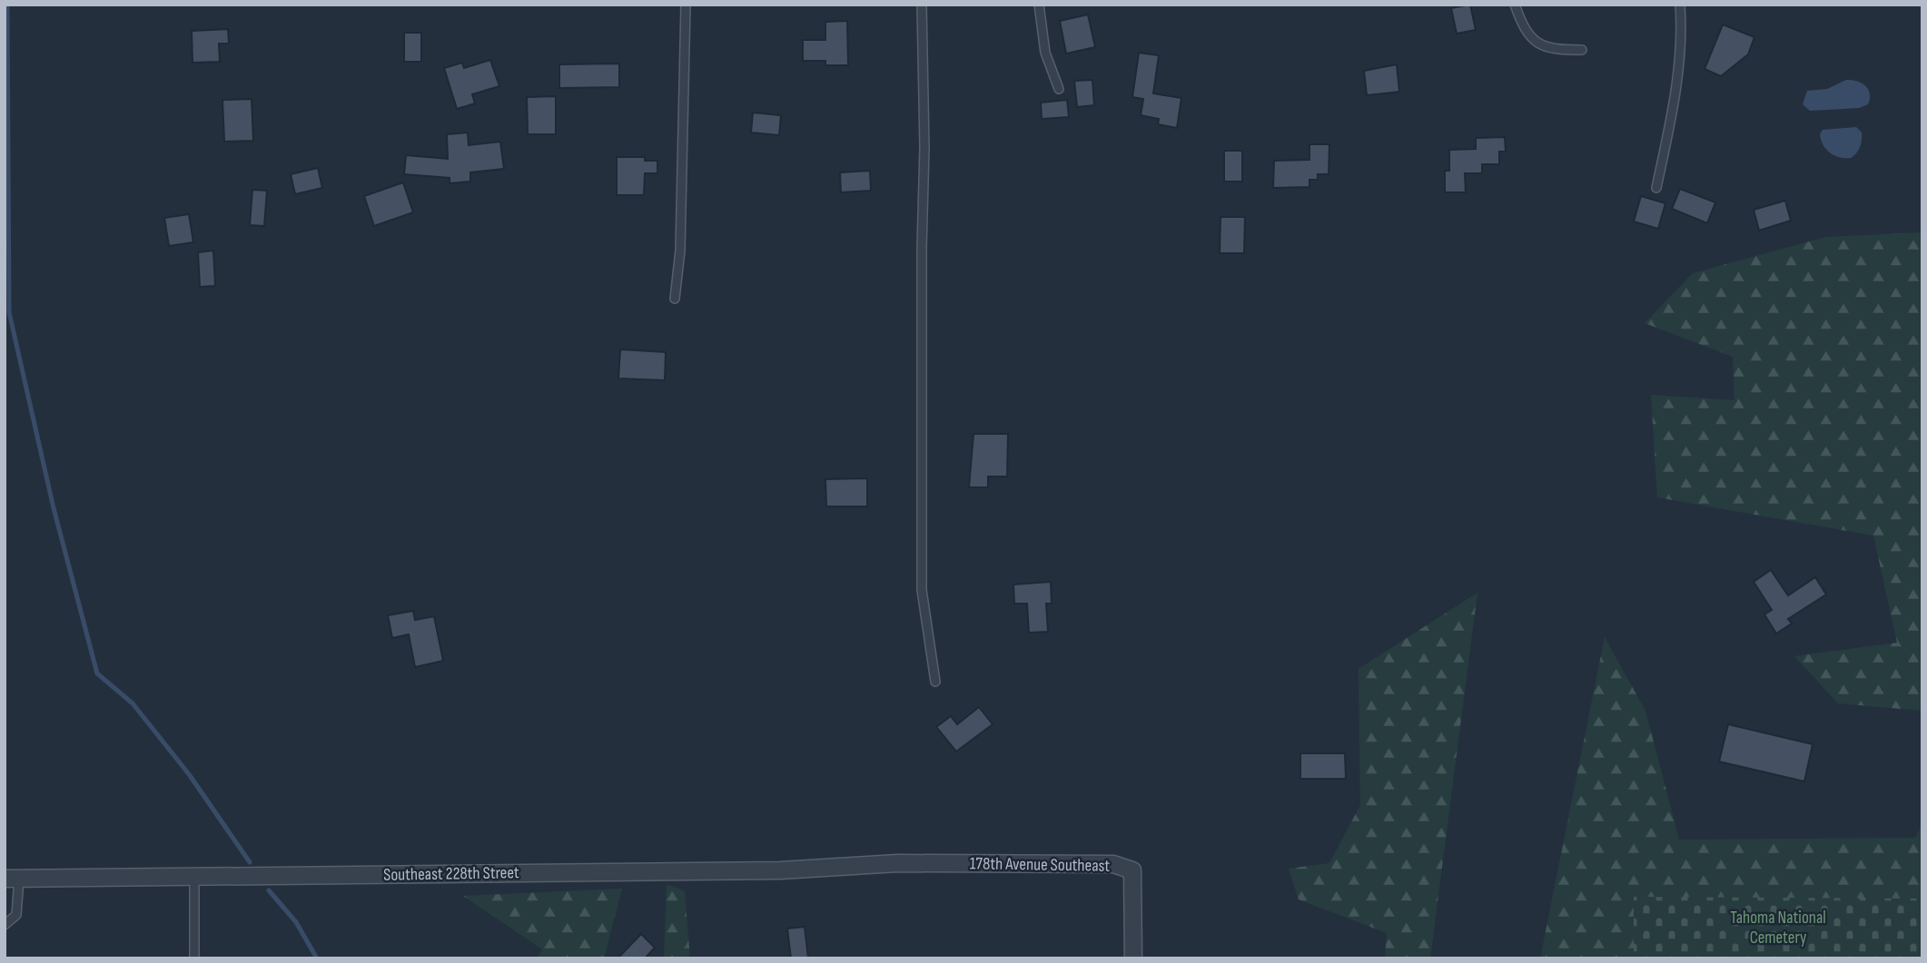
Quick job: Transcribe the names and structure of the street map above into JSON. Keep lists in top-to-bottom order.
{
  "streets": {
    "street": ["178th Avenue Southeast", "Southeast 228th Street"]
  },
  "crossings": [
    ["178th Avenue Southeast", "Southeast 228th Street"]
  ],
  "parks": ["Tahoma National Cemetery"]
}
